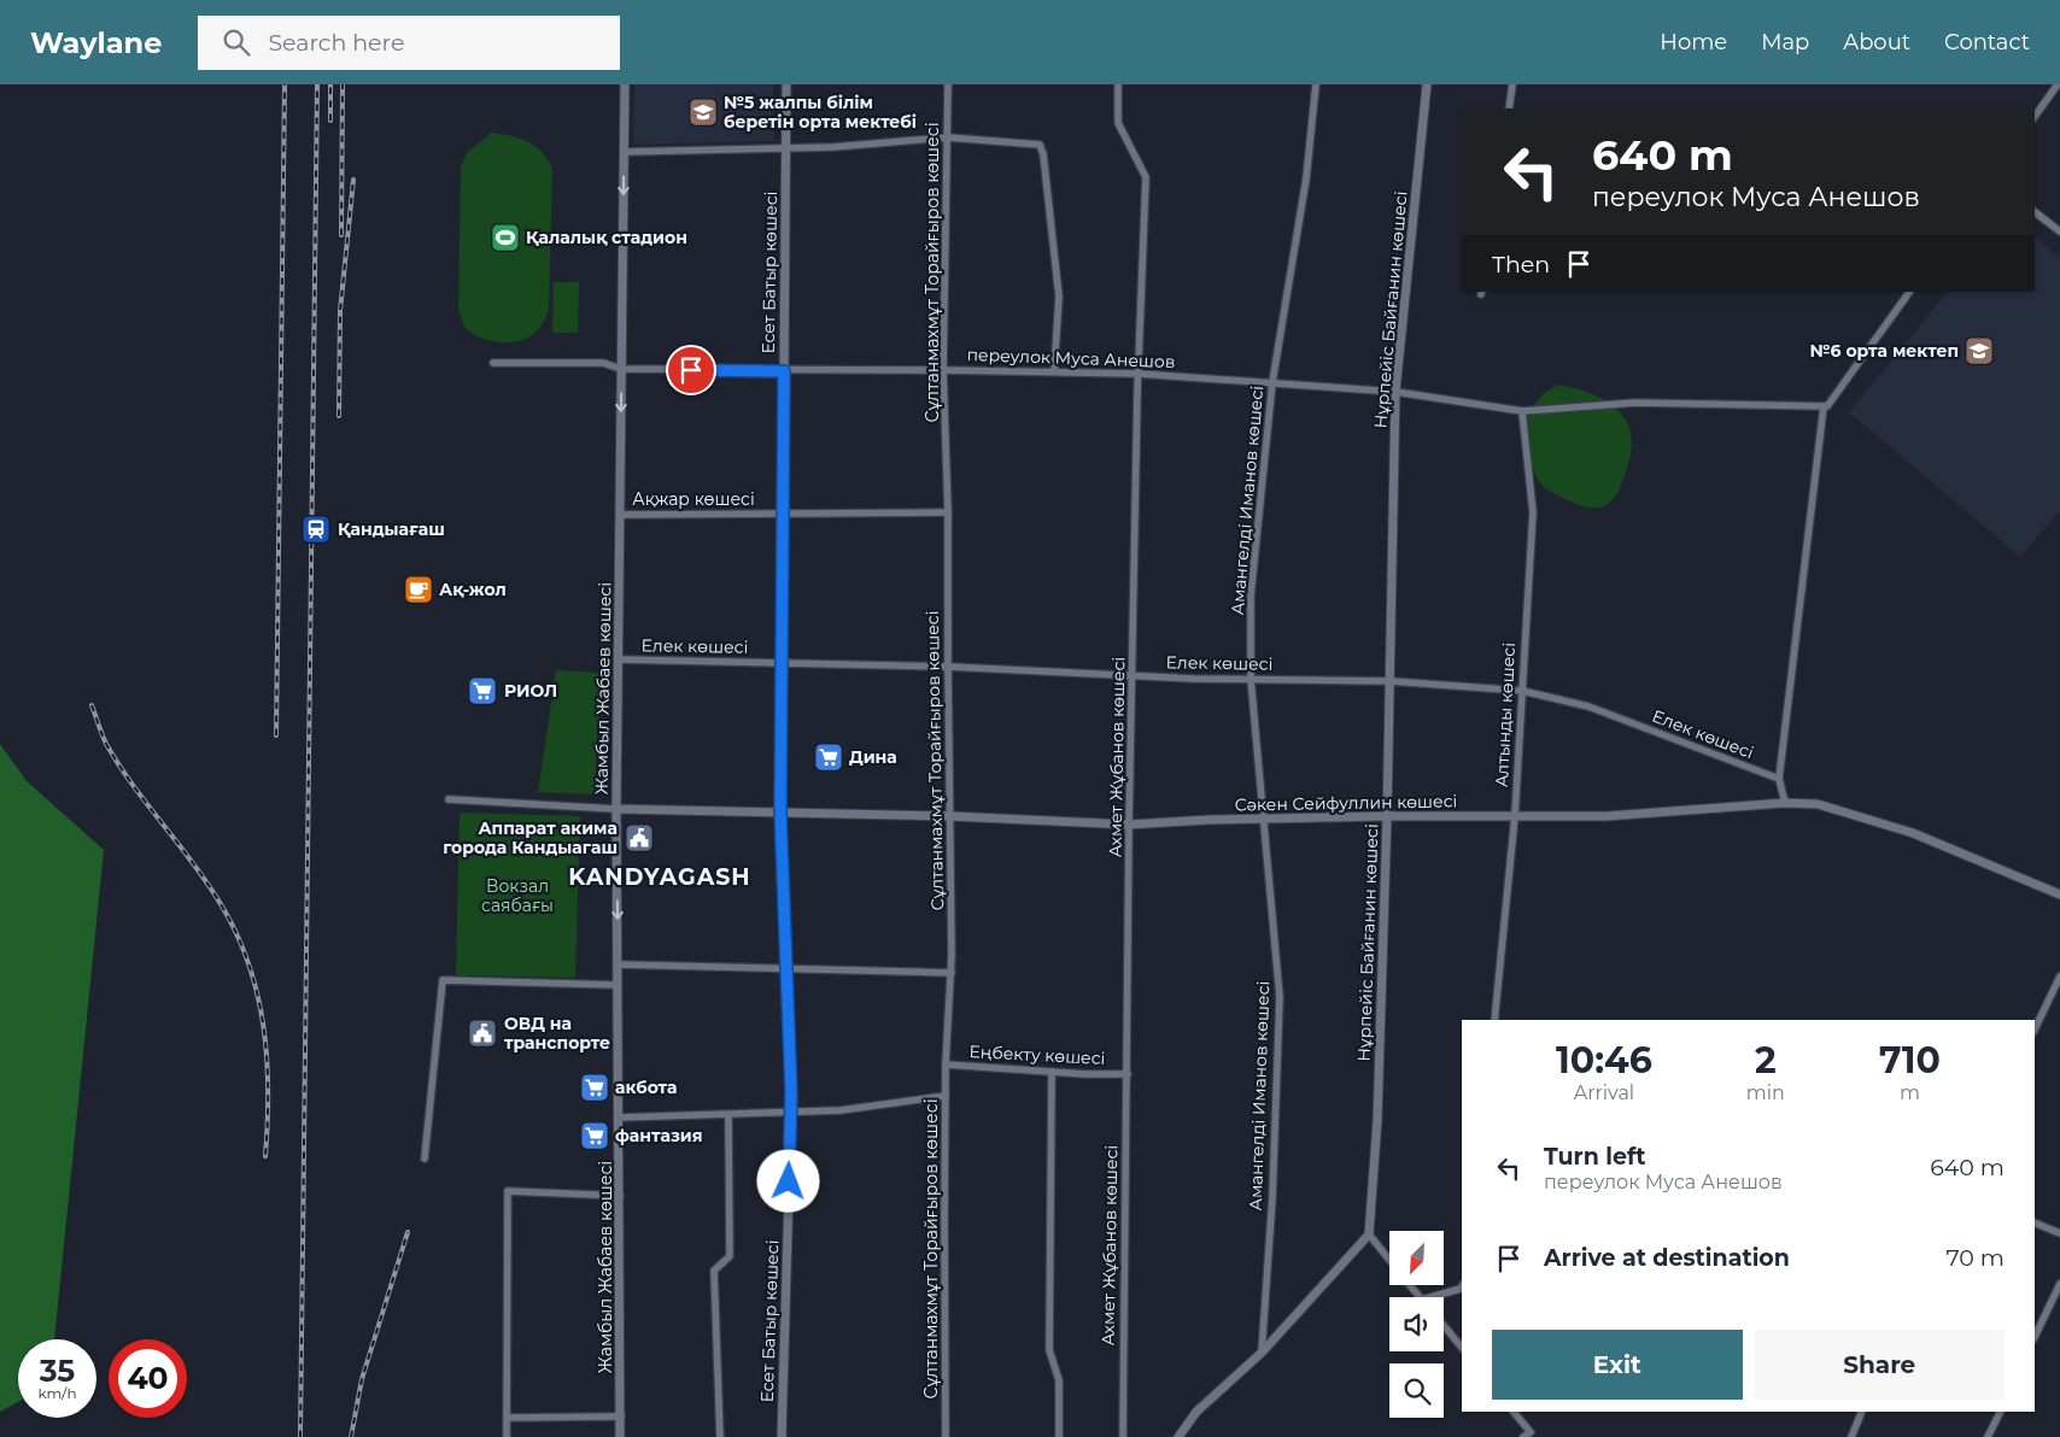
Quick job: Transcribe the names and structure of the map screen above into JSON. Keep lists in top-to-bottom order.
{
  "streets": {
    "street": [
      "Есет Батыр көшесі",
      "Сұлтанмахмұт Торайғыров көшесі",
      "Нұрпейіс Байғанин көшесі",
      "переулок Муса Анешов",
      "Ақжар көшесі",
      "Амангелді Иманов көшесі",
      "Елек көшесі",
      "Жамбыл Жабаев көшесі",
      "Алтынды көшесі",
      "Ахмет Жұбанов көшесі",
      "Сәкен Сейфуллин көшесі",
      "Еңбекту көшесі"
    ]
  },
  "crossings": [
    ["Есет Батыр көшесі", "переулок Муса Анешов"],
    ["Есет Батыр көшесі", "Ақжар көшесі"],
    ["Есет Батыр көшесі", "Елек көшесі"],
    ["Есет Батыр көшесі", "Сәкен Сейфуллин көшесі"],
    ["Сұлтанмахмұт Торайғыров көшесі", "переулок Муса Анешов"],
    ["Сұлтанмахмұт Торайғыров көшесі", "Ақжар көшесі"],
    ["Сұлтанмахмұт Торайғыров көшесі", "Елек көшесі"],
    ["Сұлтанмахмұт Торайғыров көшесі", "Сәкен Сейфуллин көшесі"],
    ["Сұлтанмахмұт Торайғыров көшесі", "Еңбекту көшесі"],
    ["Нұрпейіс Байғанин көшесі", "переулок Муса Анешов"],
    ["Нұрпейіс Байғанин көшесі", "Елек көшесі"],
    ["Нұрпейіс Байғанин көшесі", "Сәкен Сейфуллин көшесі"],
    ["переулок Муса Анешов", "Амангелді Иманов көшесі"],
    ["переулок Муса Анешов", "Жамбыл Жабаев көшесі"],
    ["переулок Муса Анешов", "Алтынды көшесі"],
    ["переулок Муса Анешов", "Ахмет Жұбанов көшесі"],
    ["Ақжар көшесі", "Жамбыл Жабаев көшесі"],
    ["Амангелді Иманов көшесі", "Елек көшесі"],
    ["Амангелді Иманов көшесі", "Сәкен Сейфуллин көшесі"],
    ["Елек көшесі", "Жамбыл Жабаев көшесі"],
    ["Елек көшесі", "Алтынды көшесі"],
    ["Елек көшесі", "Ахмет Жұбанов көшесі"],
    ["Жамбыл Жабаев көшесі", "Сәкен Сейфуллин көшесі"],
    ["Алтынды көшесі", "Сәкен Сейфуллин көшесі"],
    ["Ахмет Жұбанов көшесі", "Сәкен Сейфуллин көшесі"],
    ["Ахмет Жұбанов көшесі", "Еңбекту көшесі"]
  ],
  "one_way": ["Жамбыл Жабаев көшесі"],
  "districts": ["KANDYAGASH"],
  "parks": ["Вокзал саябағы"],
  "places": {
    "school or university": ["№5 жалпы білім беретін орта мектебі", "№6 орта мектеп"],
    "sports": ["Қалалық стадион"],
    "station": ["Қандыағаш"],
    "cafe": ["Ақ-жол"],
    "supermarket": [
      "РИОЛ",
      "Дина",
      "акбота",
      "фантазия"
    ],
    "public building": ["Аппарат акима города Кандыагаш", "ОВД на транспорте"]
  },
  "north": "bottom left",
  "page": {
    "header": "Waylane",
    "search": "Search here",
    "nav": [
      "Home",
      "Map",
      "About",
      "Contact"
    ],
    "turn": ["640 m", "переулок Муса Анешов"],
    "then": "Then",
    "eta": [
      "10:46",
      "Arrival",
      "2",
      "min",
      "710",
      "m"
    ],
    "list": [
      {
        "name": "Turn left",
        "note": "переулок Муса Анешов",
        "value": "640 m"
      },
      {
        "name": "Arrive at destination",
        "value": "70 m"
      }
    ],
    "buttons": ["Exit", "Share"],
    "speed": "35 km/h",
    "limit": "40"
  }
}
